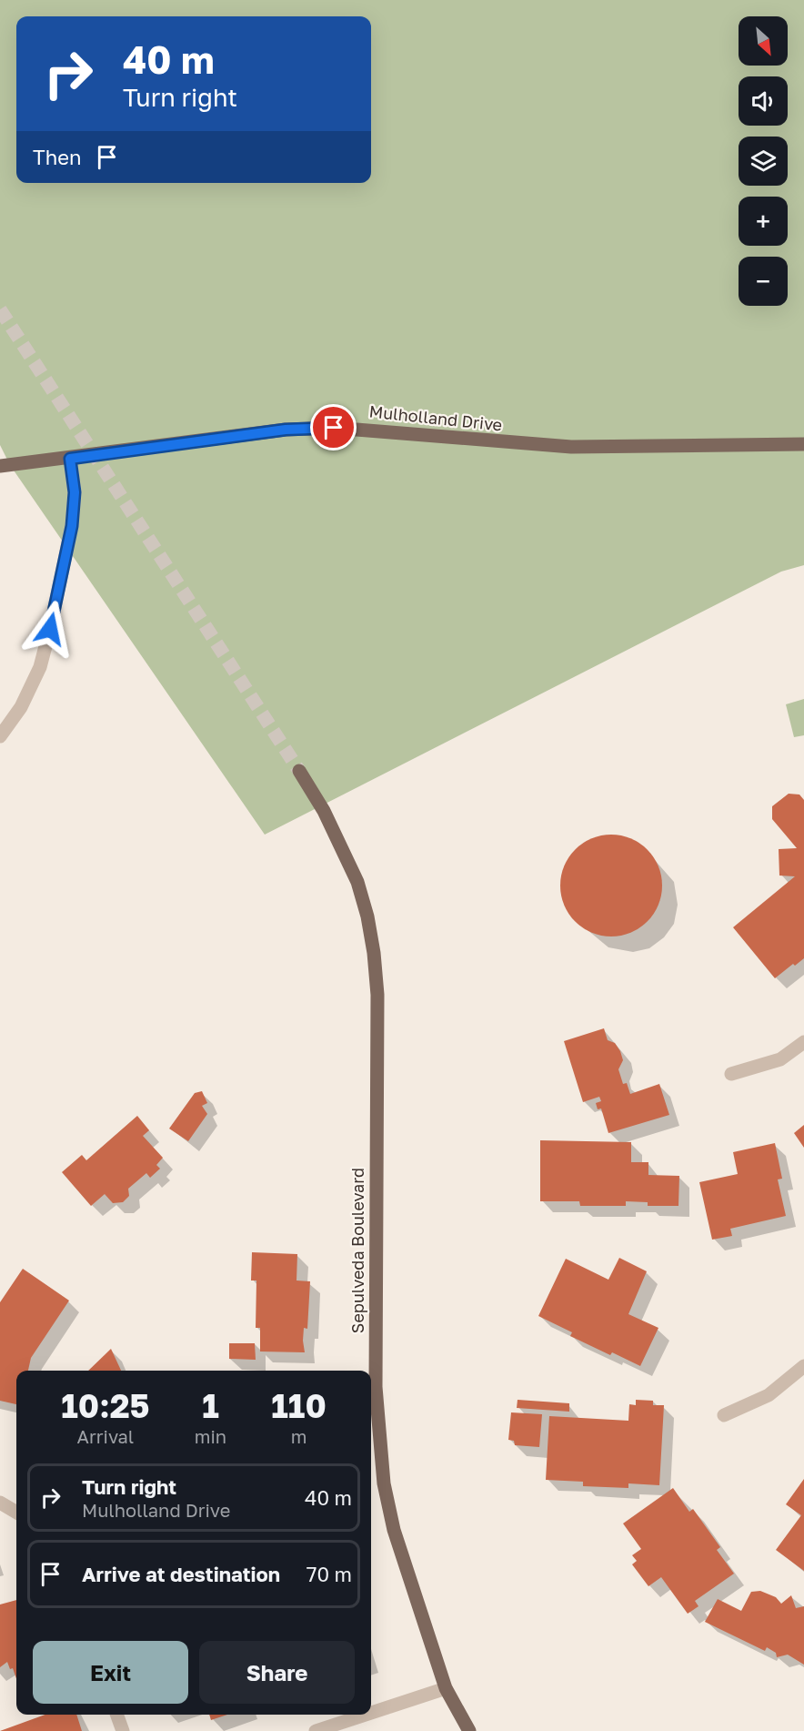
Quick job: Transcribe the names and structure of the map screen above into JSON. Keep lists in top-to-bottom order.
{
  "streets": {
    "main road": ["Mulholland Drive", "Sepulveda Boulevard"]
  },
  "north": "bottom right",
  "page": {
    "map_buttons": ["+", "−"],
    "turn": ["40 m", "Turn right"],
    "then": "Then",
    "eta": [
      "10:25",
      "Arrival",
      "1",
      "min",
      "110",
      "m"
    ],
    "list": [
      {
        "name": "Turn right",
        "note": "Mulholland Drive",
        "value": "40 m"
      },
      {
        "name": "Arrive at destination",
        "value": "70 m"
      }
    ],
    "buttons": ["Exit", "Share"]
  }
}
